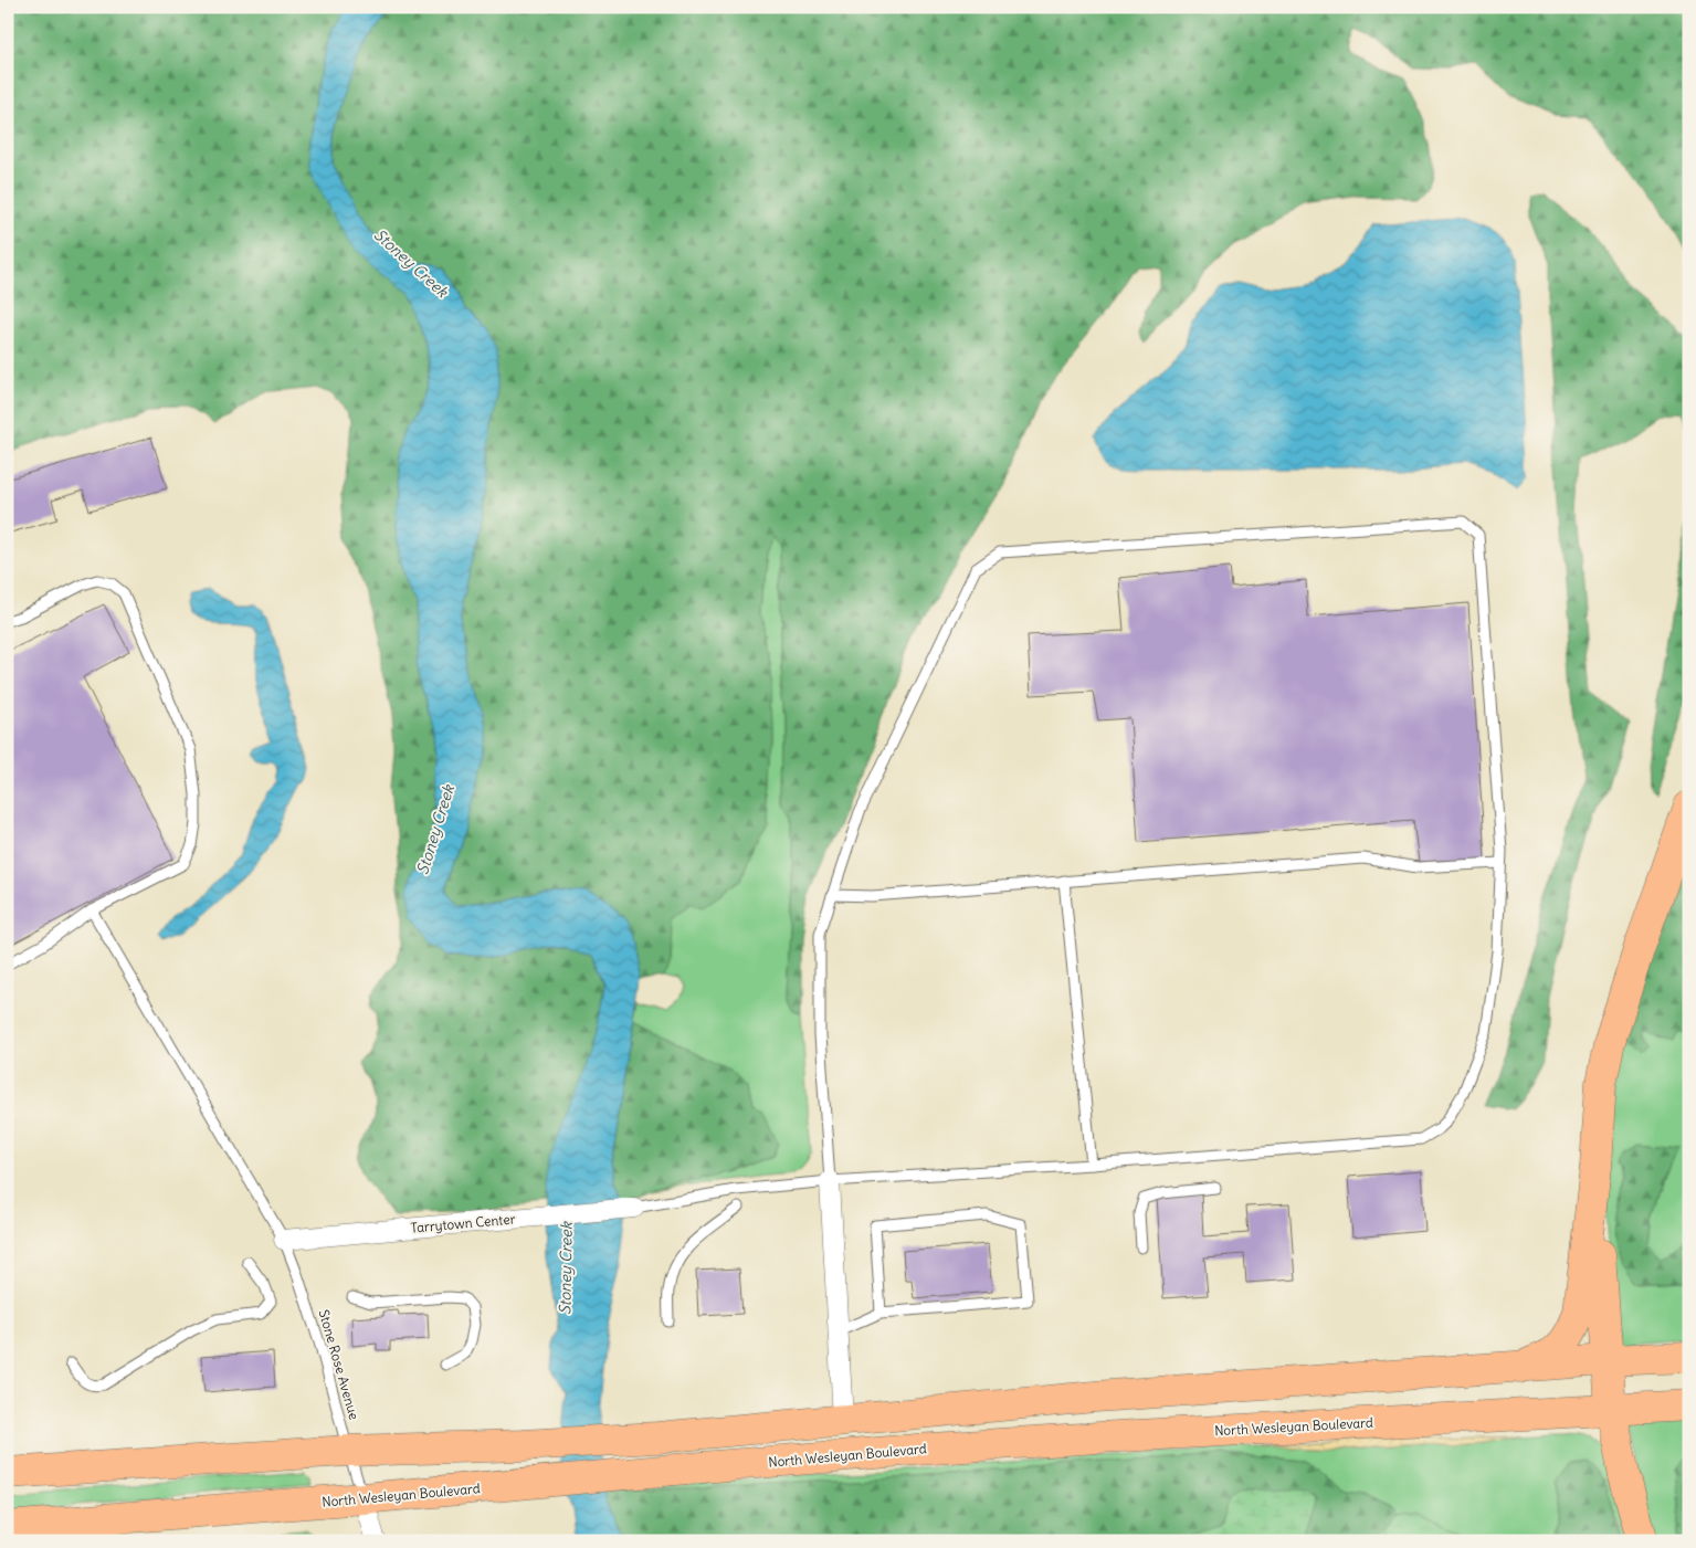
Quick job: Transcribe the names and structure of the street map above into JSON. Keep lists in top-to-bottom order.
{
  "streets": {
    "highway": ["North Wesleyan Boulevard"],
    "street": ["Tarrytown Center"],
    "lane": ["Stone Rose Avenue"]
  },
  "crossings": [
    ["Tarrytown Center", "Stone Rose Avenue"],
    ["Stone Rose Avenue", "North Wesleyan Boulevard"]
  ],
  "water": ["Stoney Creek"]
}
